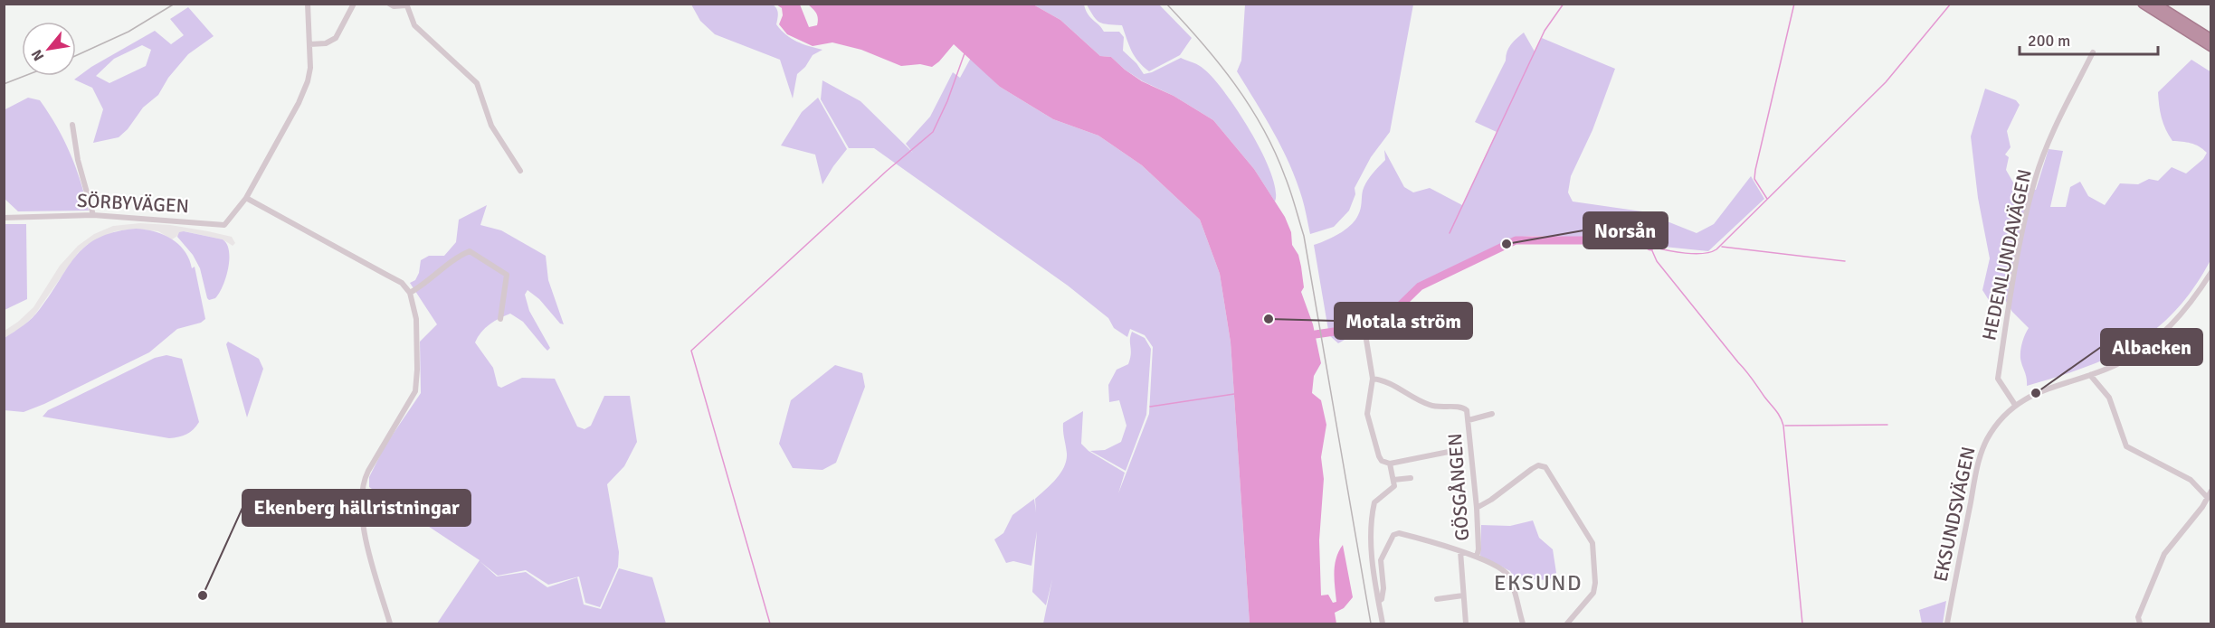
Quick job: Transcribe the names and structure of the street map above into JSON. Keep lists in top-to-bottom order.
{
  "streets": {
    "street": [
      "SÖRBYVÄGEN",
      "HEDENLUNDAVÄGEN",
      "GÖSGÅNGEN",
      "EKSUNDSVÄGEN"
    ]
  },
  "crossings": [
    ["HEDENLUNDAVÄGEN", "EKSUNDSVÄGEN"]
  ],
  "districts": ["EKSUND"],
  "places": [
    "Norsån",
    "Motala ström",
    "Albacken",
    "Ekenberg hällristningar"
  ],
  "scale_bar": "200 m",
  "north": "bottom left"
}
